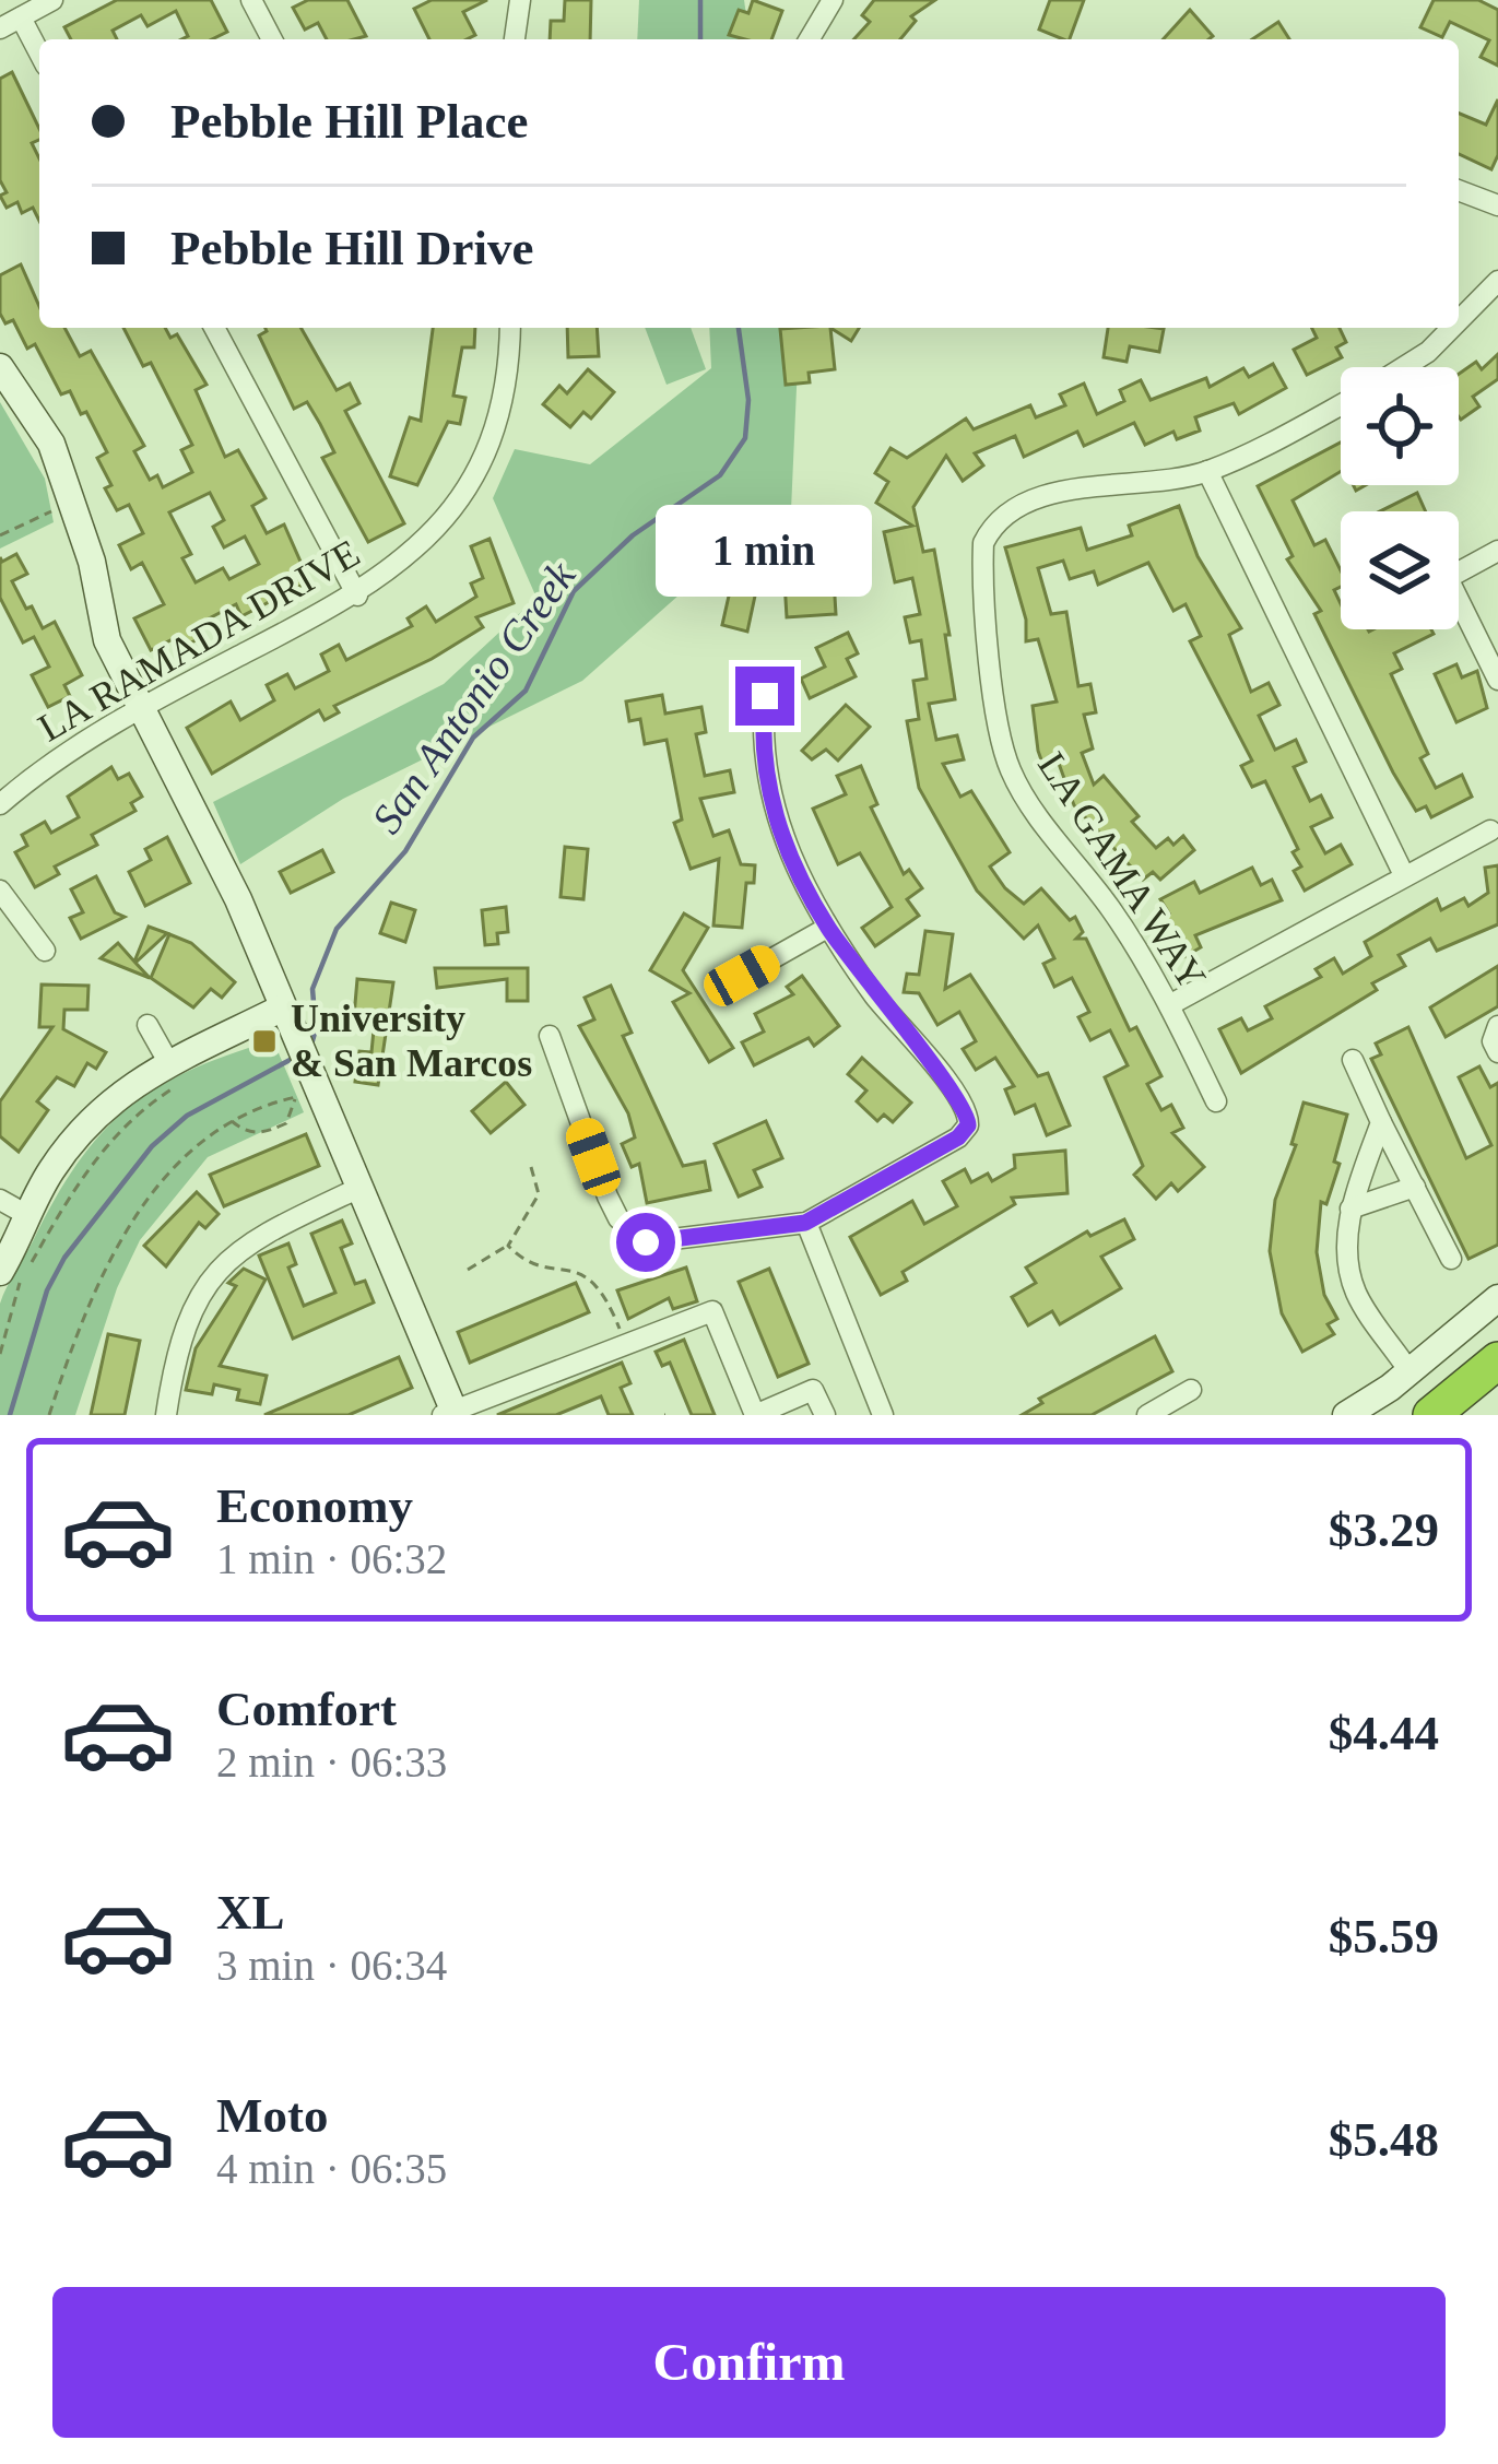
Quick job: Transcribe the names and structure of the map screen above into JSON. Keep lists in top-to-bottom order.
{
  "streets": {
    "street": ["LA RAMADA DRIVE", "LA GAMA WAY"]
  },
  "water": ["San Antonio Creek"],
  "places": {
    "transit": ["University & San Marcos"]
  },
  "page": {
    "banner": ["Pebble Hill Place", "Pebble Hill Drive"],
    "bubble": "1 min",
    "list": [
      {
        "name": "Economy",
        "note": "1 min · 06:32",
        "value": "$3.29"
      },
      {
        "name": "Comfort",
        "note": "2 min · 06:33",
        "value": "$4.44"
      },
      {
        "name": "XL",
        "note": "3 min · 06:34",
        "value": "$5.59"
      },
      {
        "name": "Moto",
        "note": "4 min · 06:35",
        "value": "$5.48"
      }
    ],
    "buttons": "Confirm"
  }
}
